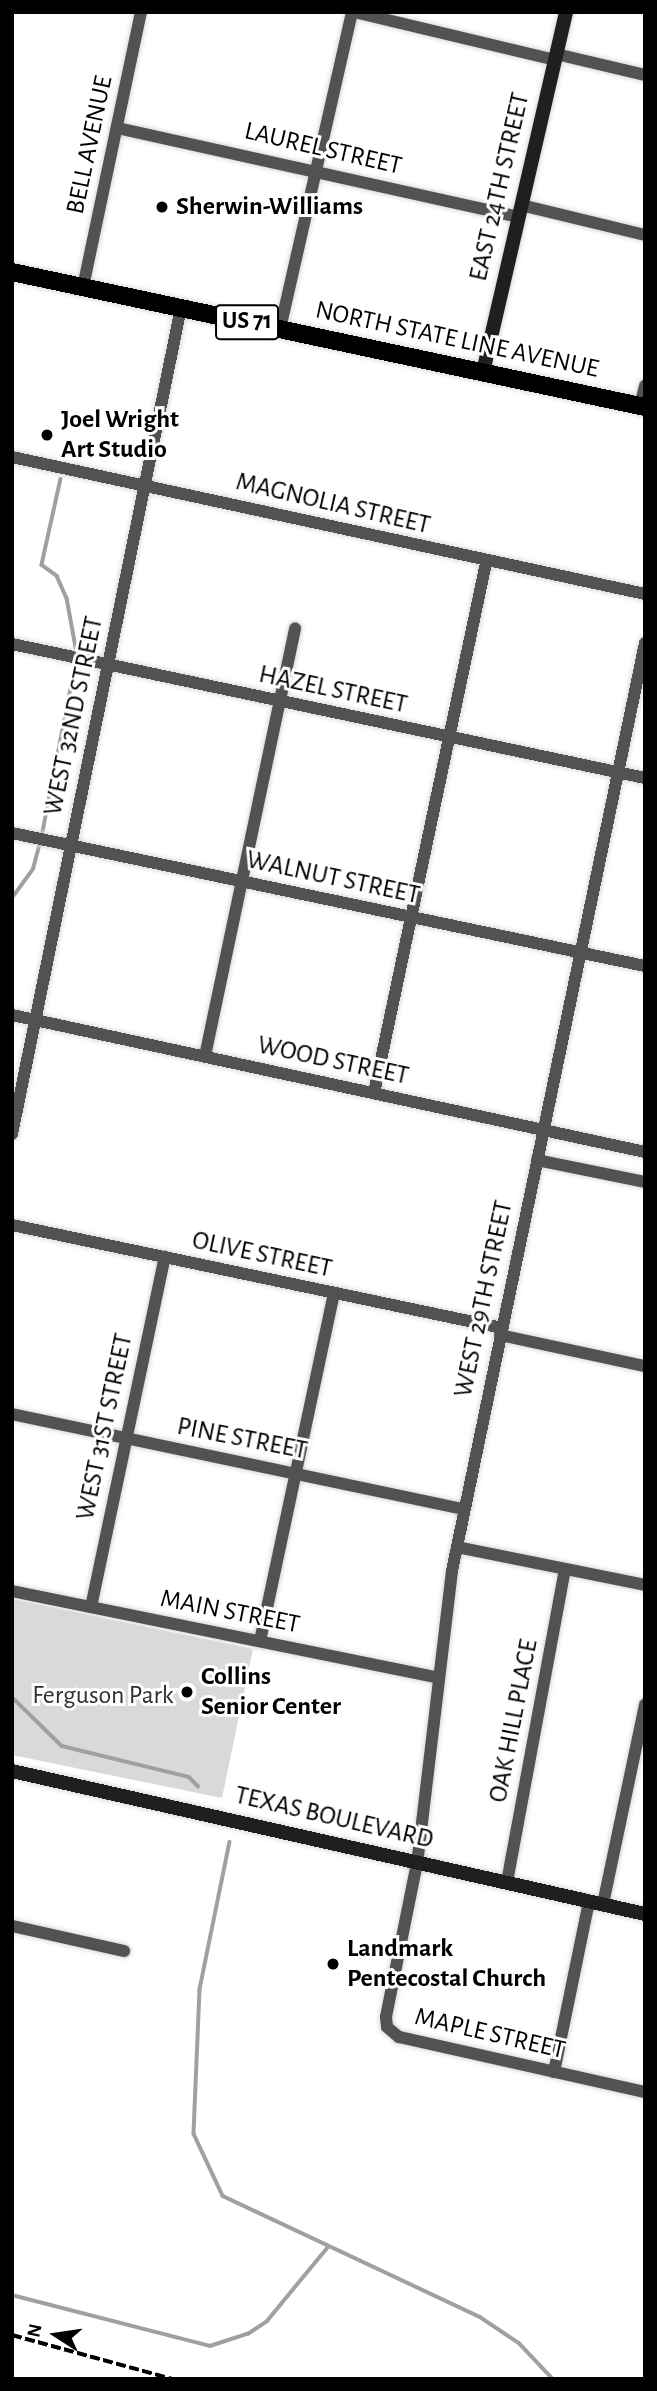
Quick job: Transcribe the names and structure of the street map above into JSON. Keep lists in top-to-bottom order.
{
  "streets": {
    "main road": [
      "EAST 24TH STREET",
      "US 71",
      "NORTH STATE LINE AVENUE",
      "TEXAS BOULEVARD"
    ],
    "street": [
      "BELL AVENUE",
      "LAUREL STREET",
      "MAGNOLIA STREET",
      "HAZEL STREET",
      "WEST 32ND STREET",
      "WALNUT STREET",
      "WOOD STREET",
      "OLIVE STREET",
      "WEST 29TH STREET",
      "WEST 31ST STREET",
      "PINE STREET",
      "MAIN STREET",
      "OAK HILL PLACE",
      "MAPLE STREET"
    ]
  },
  "crossings": [
    ["BELL AVENUE", "LAUREL STREET"],
    ["BELL AVENUE", "NORTH STATE LINE AVENUE"],
    ["LAUREL STREET", "EAST 24TH STREET"],
    ["EAST 24TH STREET", "NORTH STATE LINE AVENUE"],
    ["NORTH STATE LINE AVENUE", "WEST 32ND STREET"],
    ["MAGNOLIA STREET", "WEST 32ND STREET"],
    ["HAZEL STREET", "WEST 32ND STREET"],
    ["HAZEL STREET", "WEST 29TH STREET"],
    ["WEST 32ND STREET", "WALNUT STREET"],
    ["WEST 32ND STREET", "WOOD STREET"],
    ["WALNUT STREET", "WEST 29TH STREET"],
    ["WOOD STREET", "WEST 29TH STREET"],
    ["OLIVE STREET", "WEST 29TH STREET"],
    ["OLIVE STREET", "WEST 31ST STREET"],
    ["WEST 29TH STREET", "PINE STREET"],
    ["WEST 29TH STREET", "MAIN STREET"],
    ["WEST 29TH STREET", "TEXAS BOULEVARD"],
    ["WEST 29TH STREET", "MAPLE STREET"],
    ["WEST 31ST STREET", "PINE STREET"],
    ["WEST 31ST STREET", "MAIN STREET"],
    ["OAK HILL PLACE", "TEXAS BOULEVARD"]
  ],
  "parks": ["Ferguson Park"],
  "places": [
    "Sherwin-Williams",
    "Joel Wright Art Studio",
    "Collins Senior Center",
    "Landmark Pentecostal Church"
  ],
  "north": "left"
}
